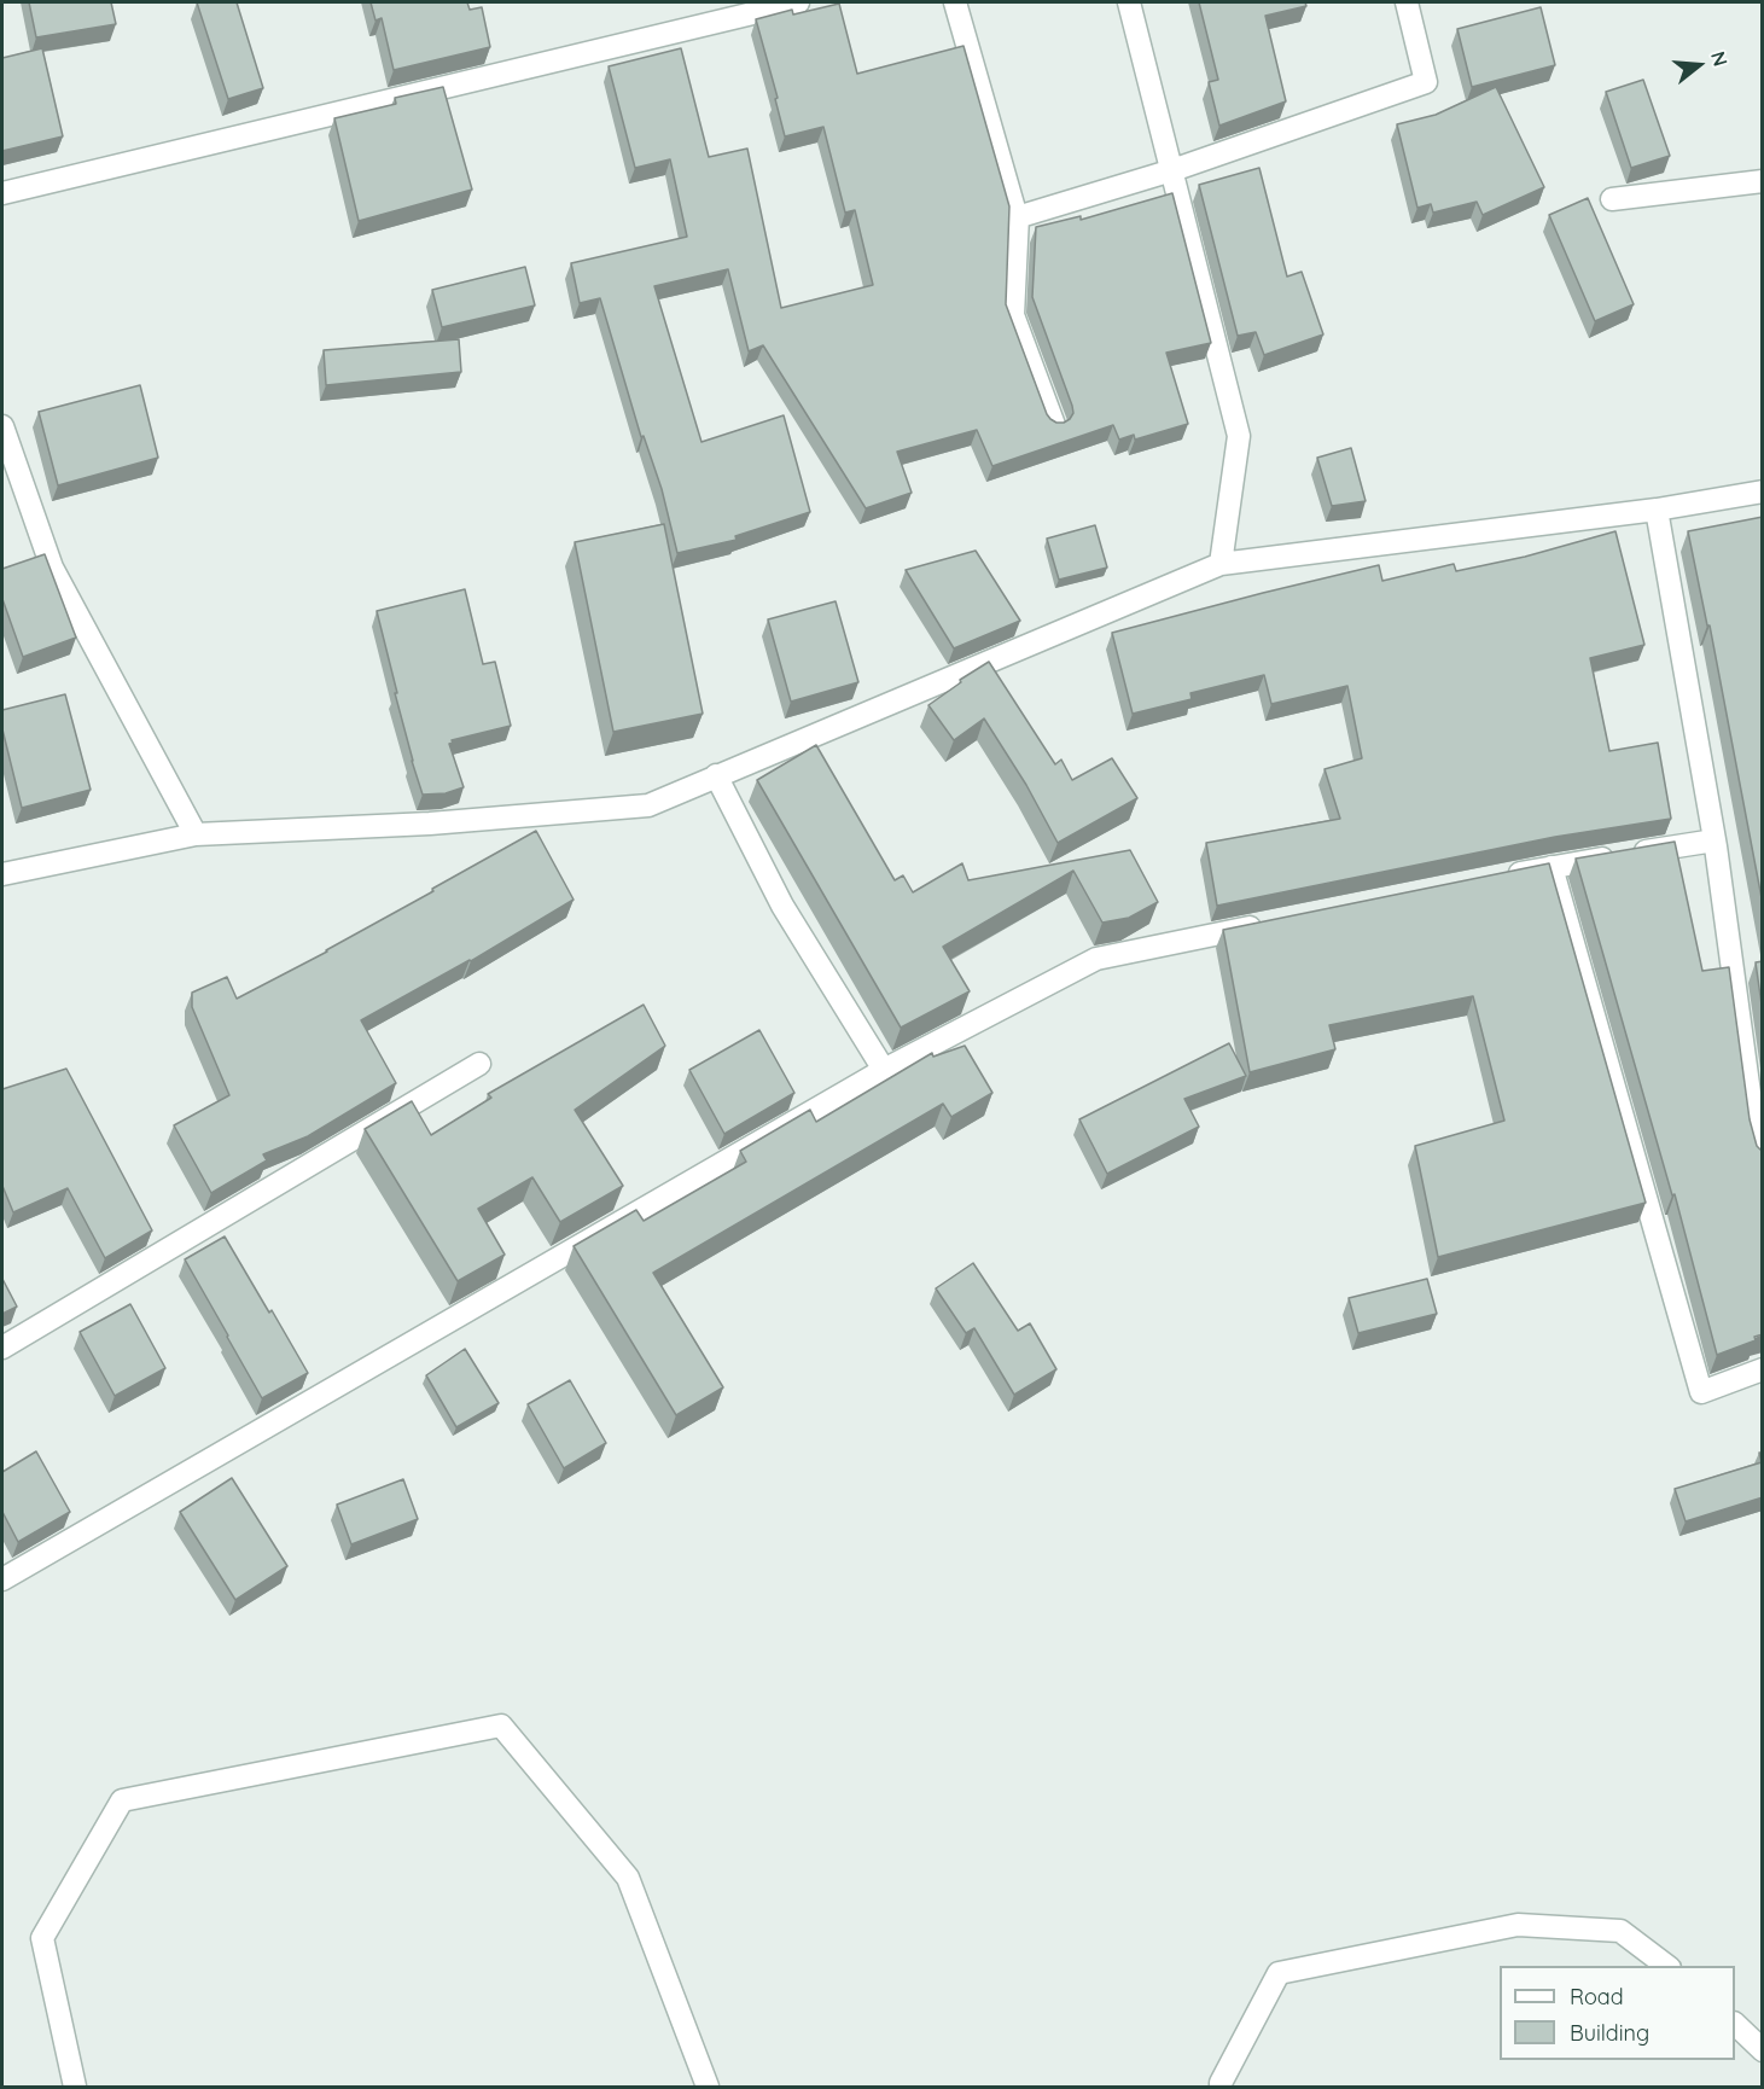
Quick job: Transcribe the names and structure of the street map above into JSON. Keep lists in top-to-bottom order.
{
  "legend": ["Road", "Building"],
  "north": "right"
}
